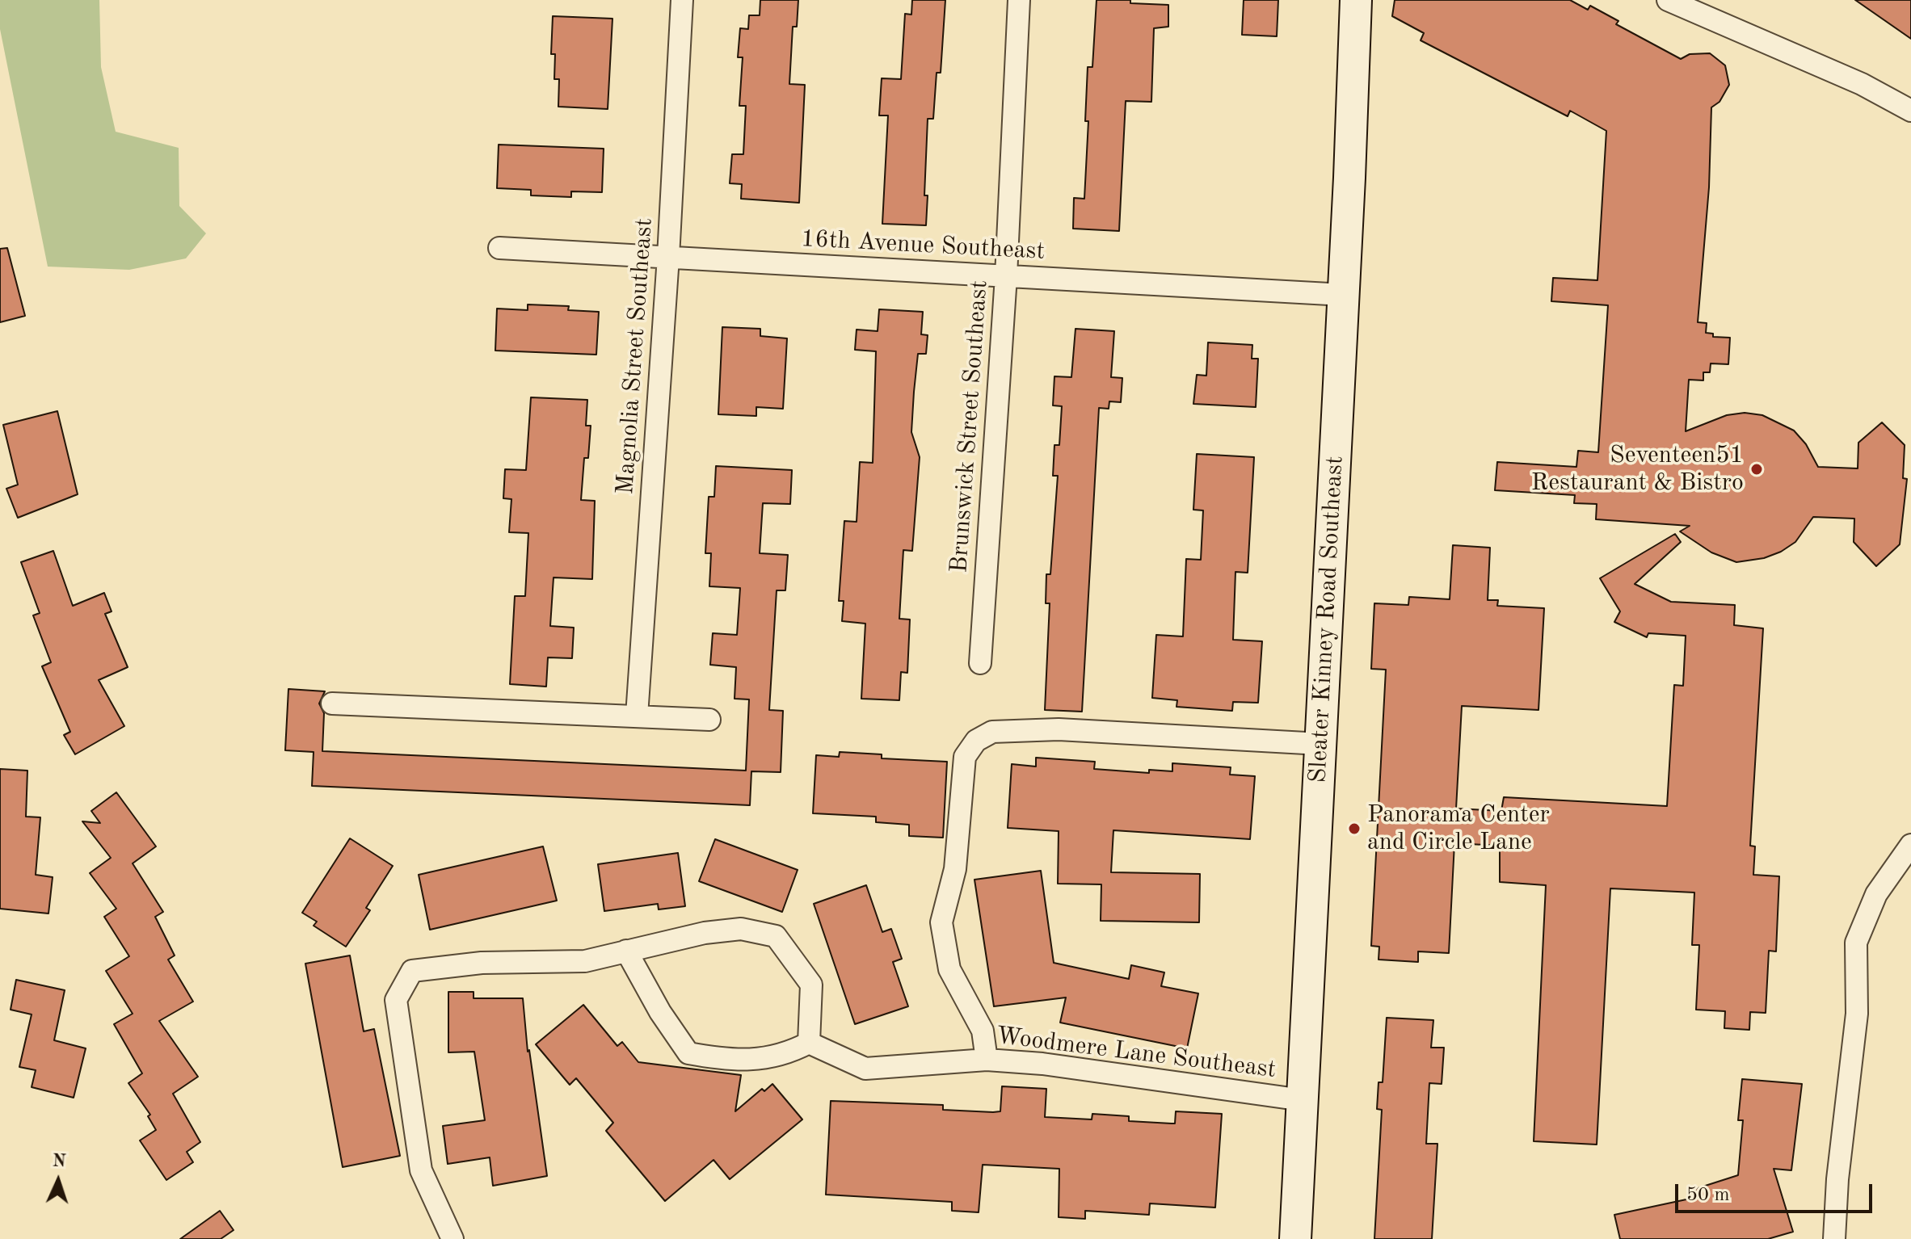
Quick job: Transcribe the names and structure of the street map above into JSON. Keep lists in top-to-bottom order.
{
  "streets": {
    "street": [
      "16th Avenue Southeast",
      "Magnolia Street Southeast",
      "Brunswick Street Southeast",
      "Sleater Kinney Road Southeast",
      "Woodmere Lane Southeast"
    ]
  },
  "crossings": [
    ["16th Avenue Southeast", "Magnolia Street Southeast"],
    ["16th Avenue Southeast", "Brunswick Street Southeast"],
    ["16th Avenue Southeast", "Sleater Kinney Road Southeast"],
    ["Sleater Kinney Road Southeast", "Woodmere Lane Southeast"]
  ],
  "places": ["Seventeen51 Restaurant & Bistro", "Panorama Center and Circle Lane"],
  "scale_bar": "50 m",
  "north": "top"
}
